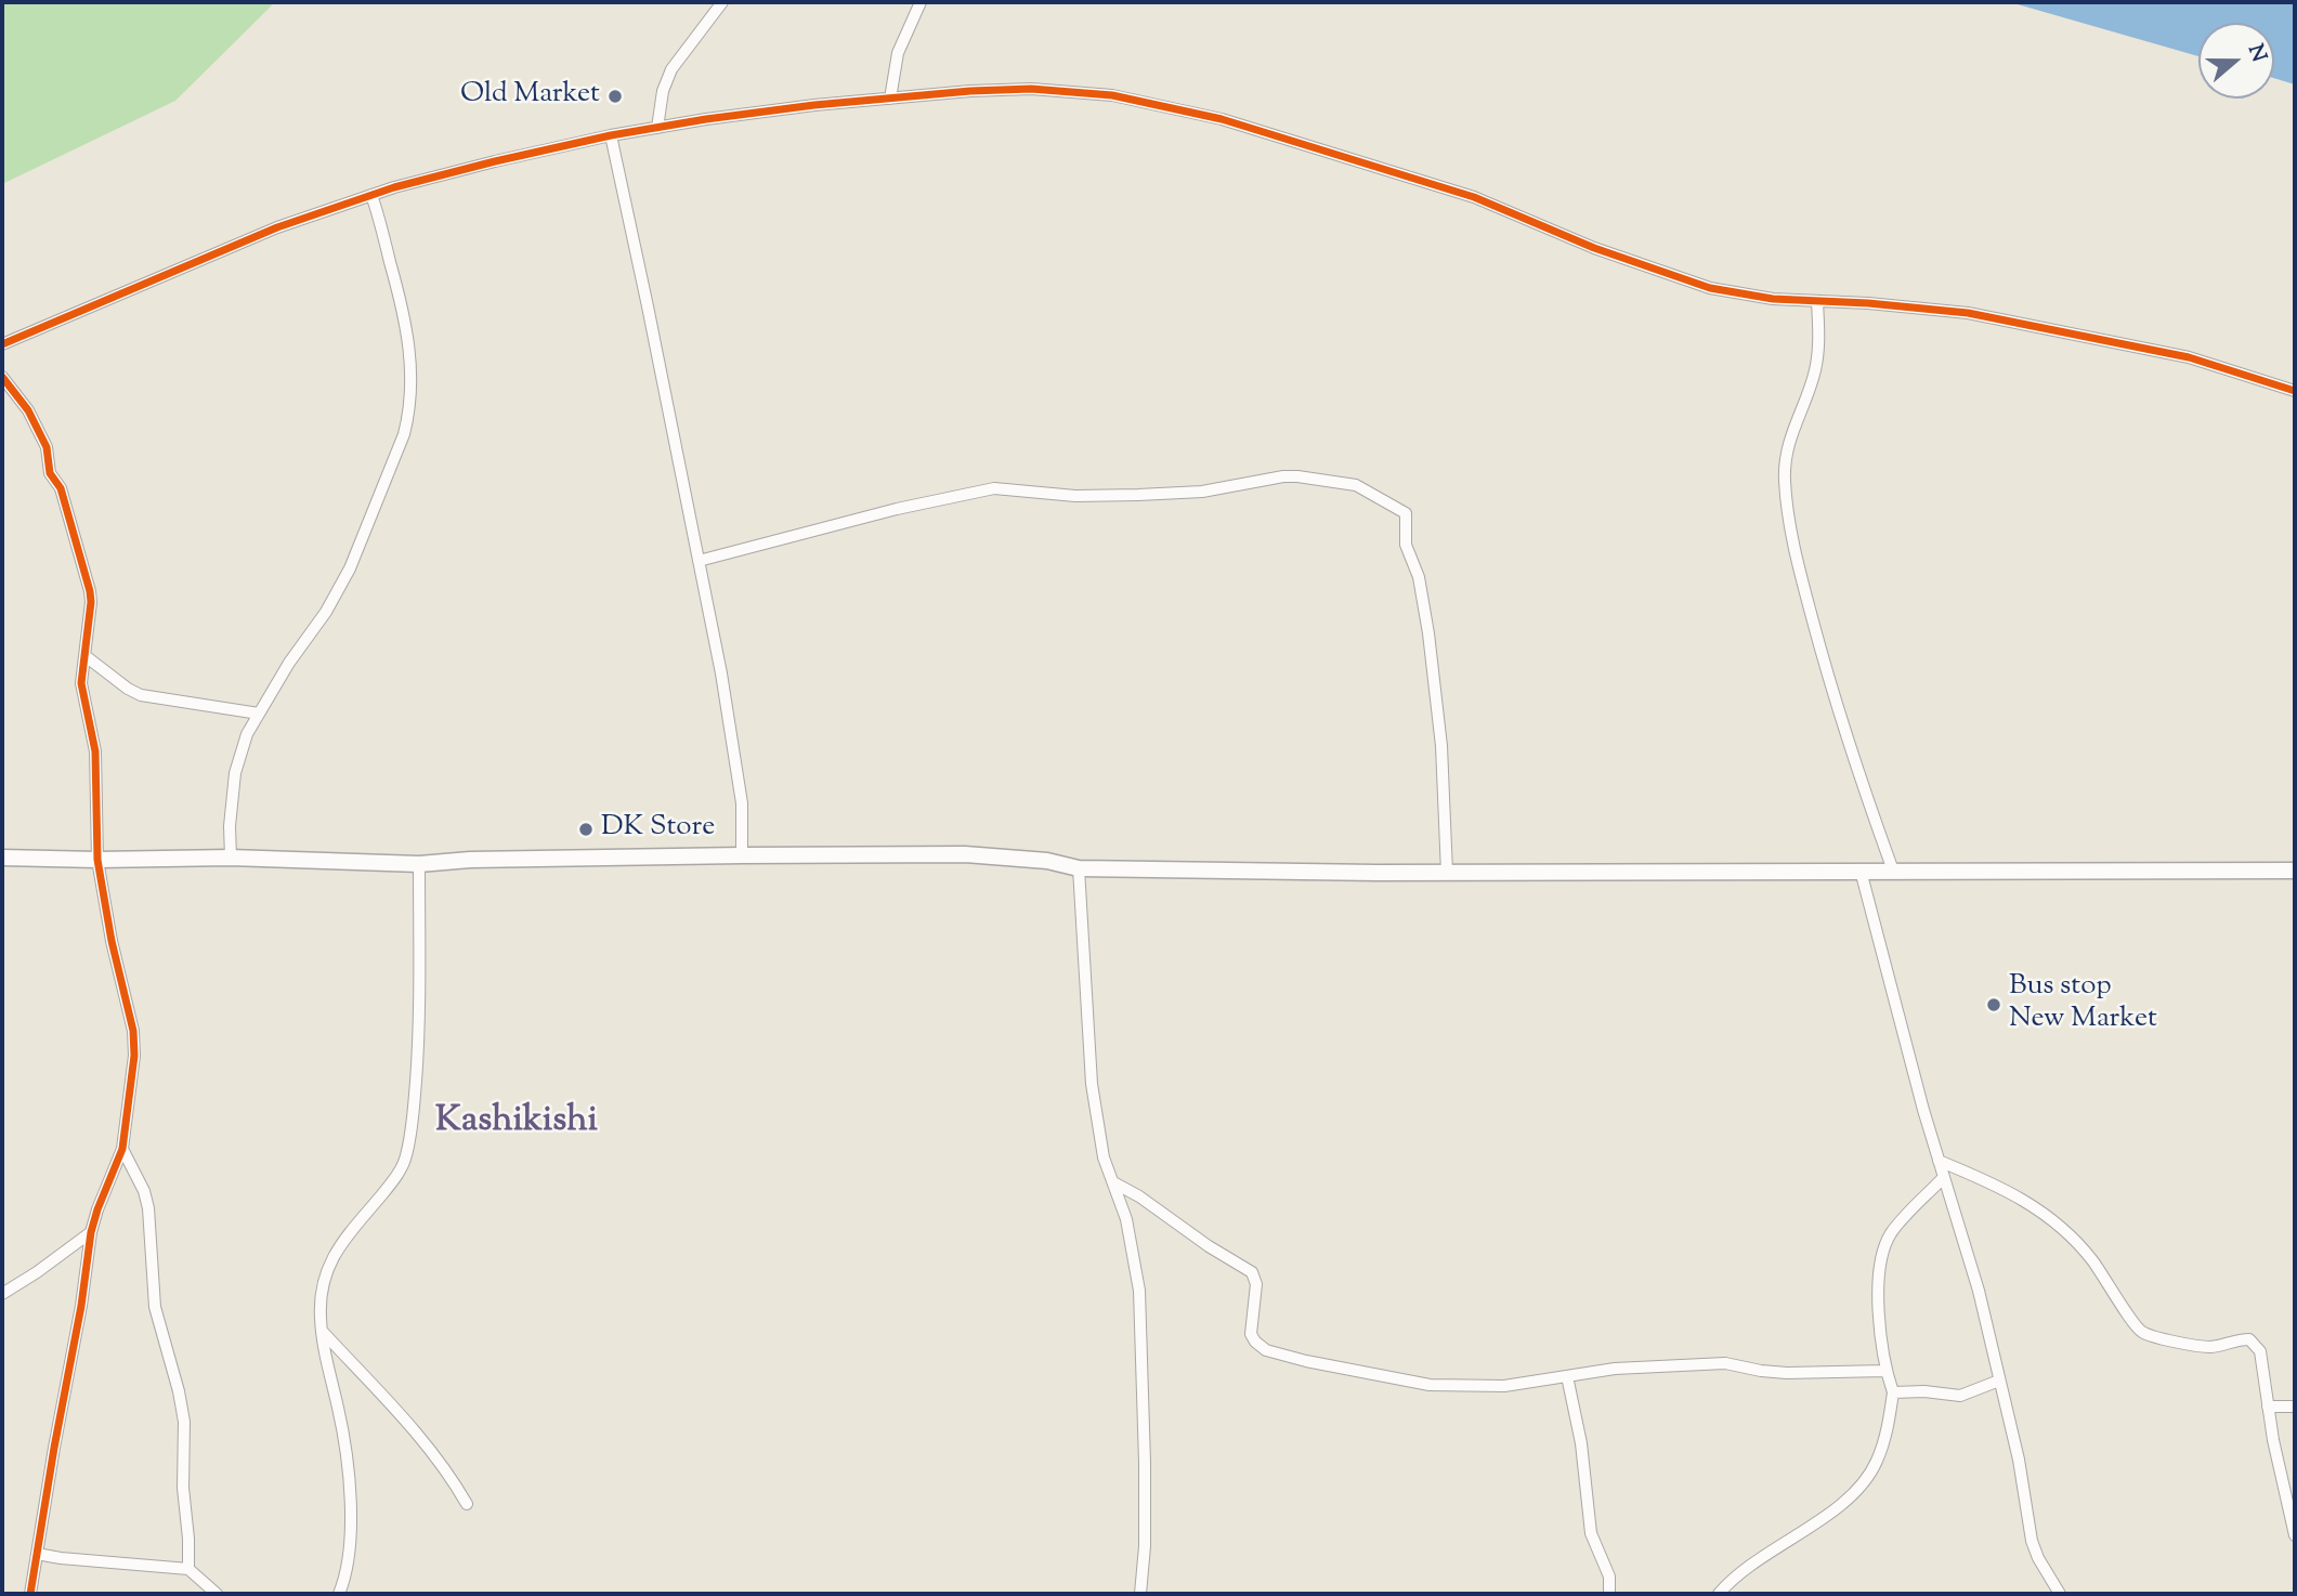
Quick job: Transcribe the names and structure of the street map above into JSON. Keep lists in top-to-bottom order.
{
  "districts": ["Kashikishi"],
  "places": ["Old Market", "DK Store", "Bus stop New Market"],
  "north": "right"
}
